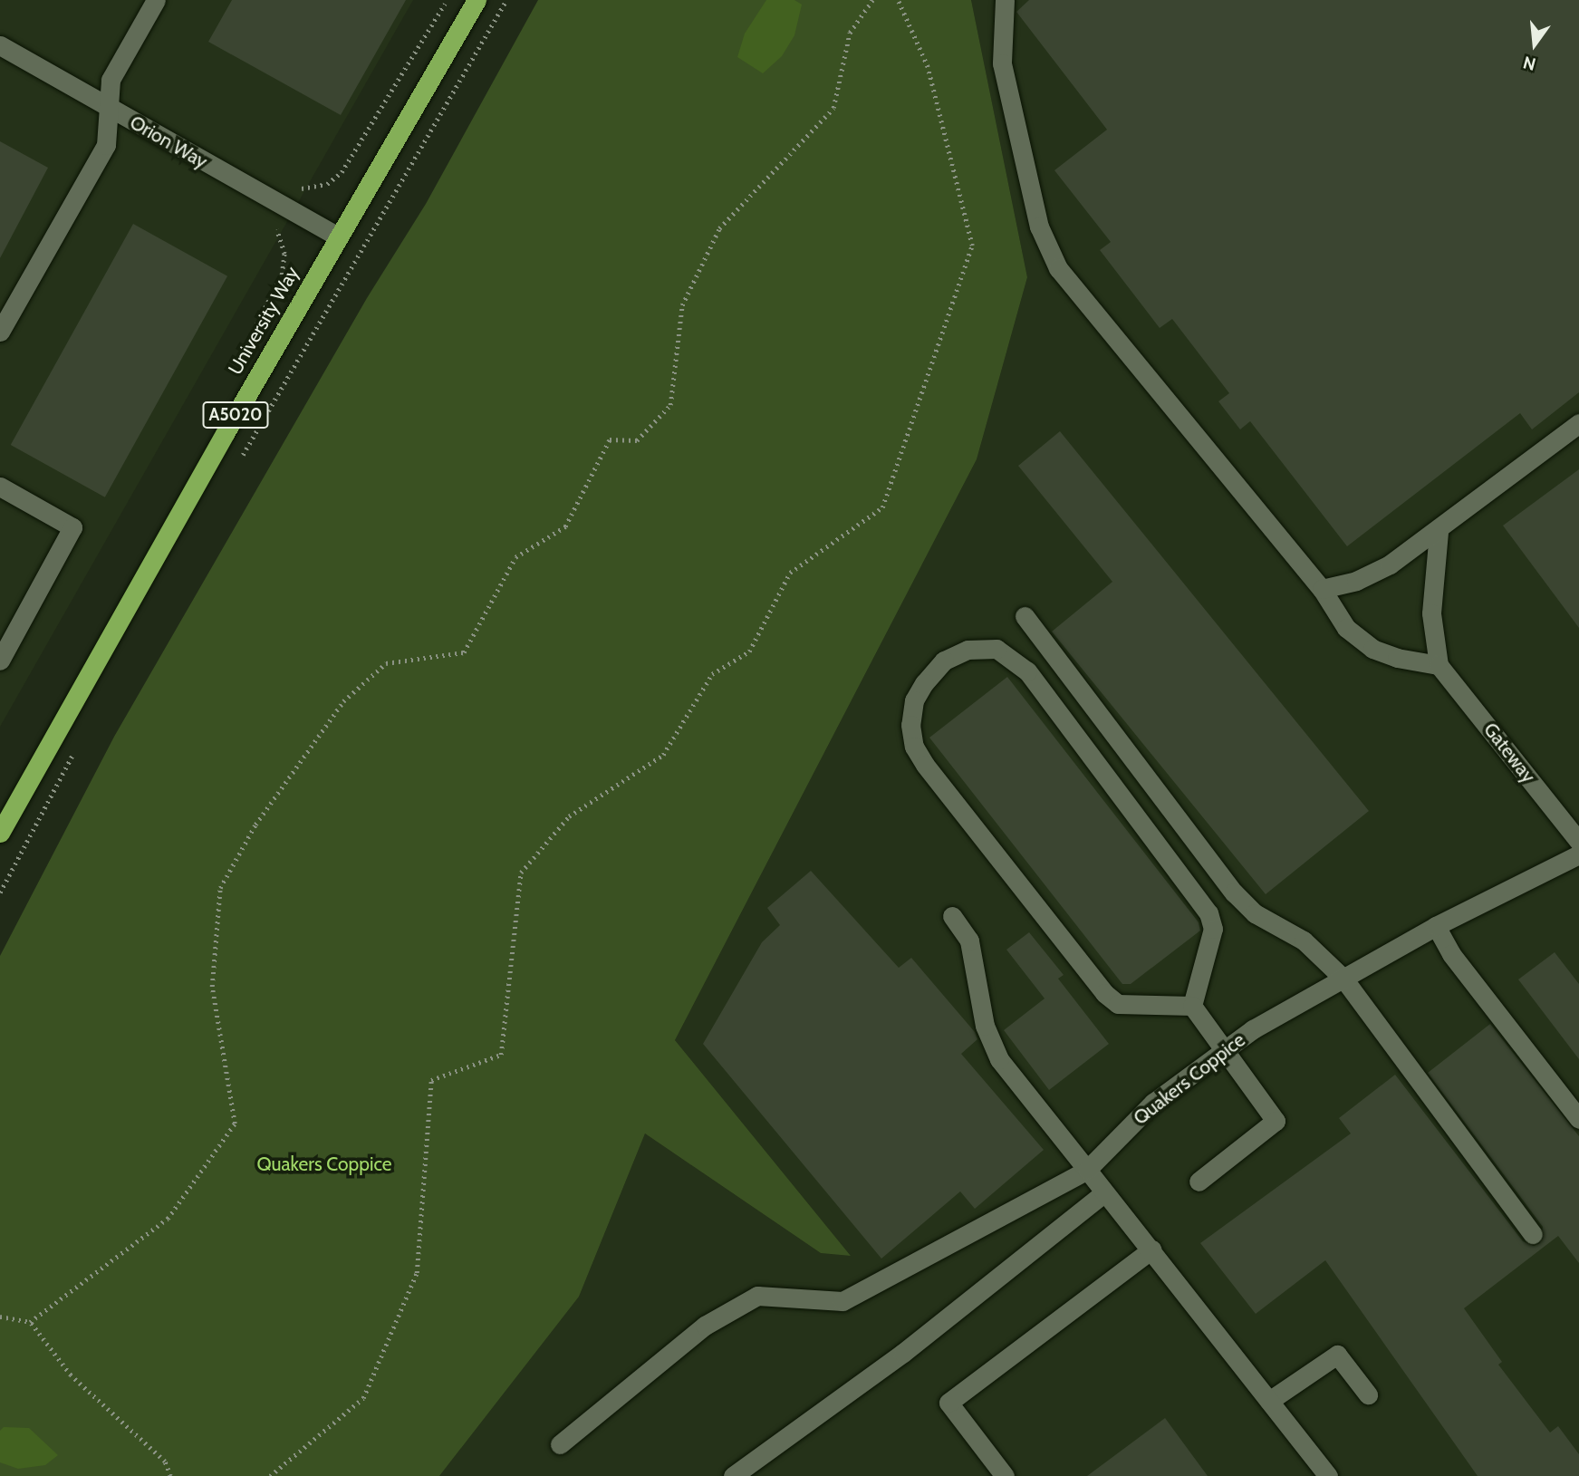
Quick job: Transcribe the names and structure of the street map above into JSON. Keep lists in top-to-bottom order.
{
  "streets": {
    "highway": ["University Way", "A5020"],
    "street": ["Orion Way", "Gateway", "Quakers Coppice"]
  },
  "crossings": [
    ["Orion Way", "University Way"]
  ],
  "parks": ["Quakers Coppice"],
  "north": "bottom"
}
